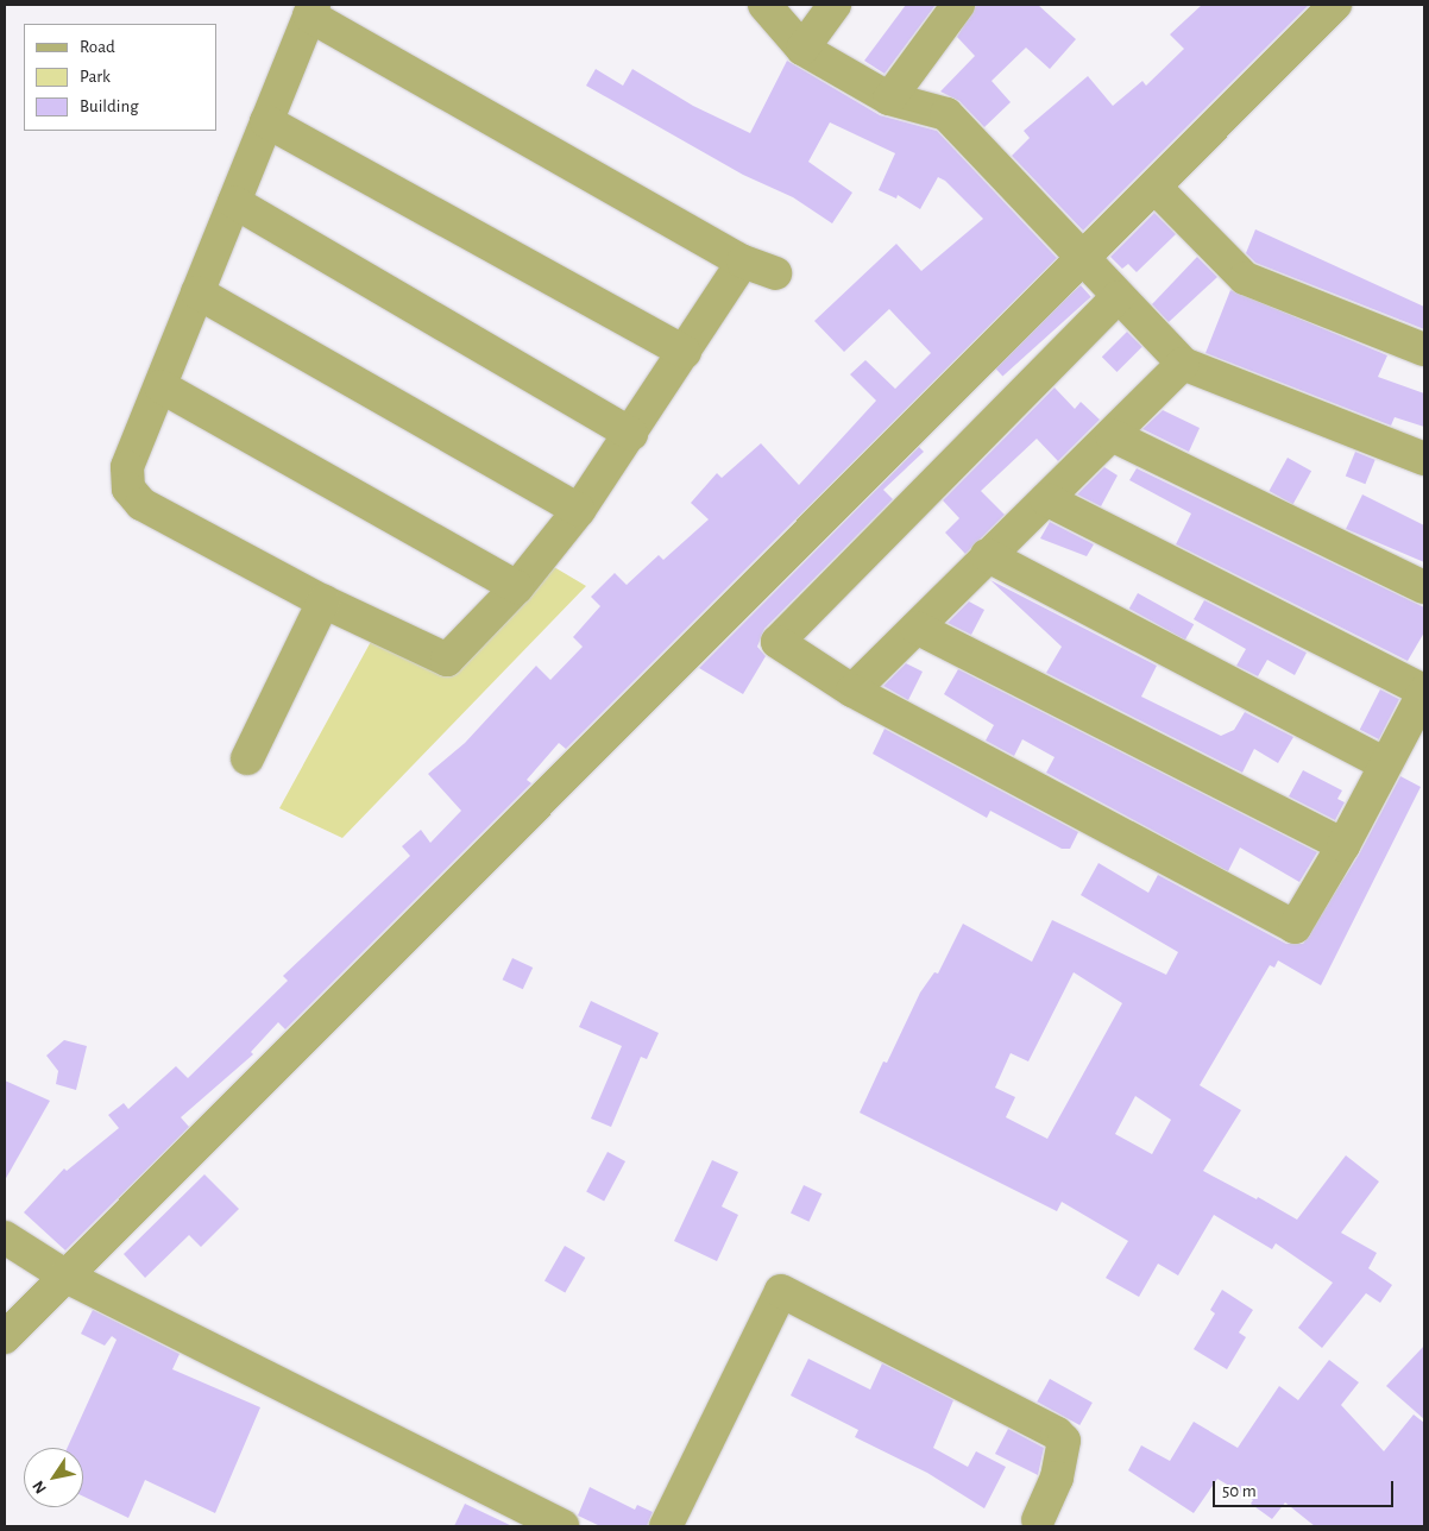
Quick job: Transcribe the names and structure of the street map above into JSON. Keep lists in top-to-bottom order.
{
  "legend": ["Road", "Park", "Building"],
  "scale_bar": "50 m",
  "north": "bottom left"
}
